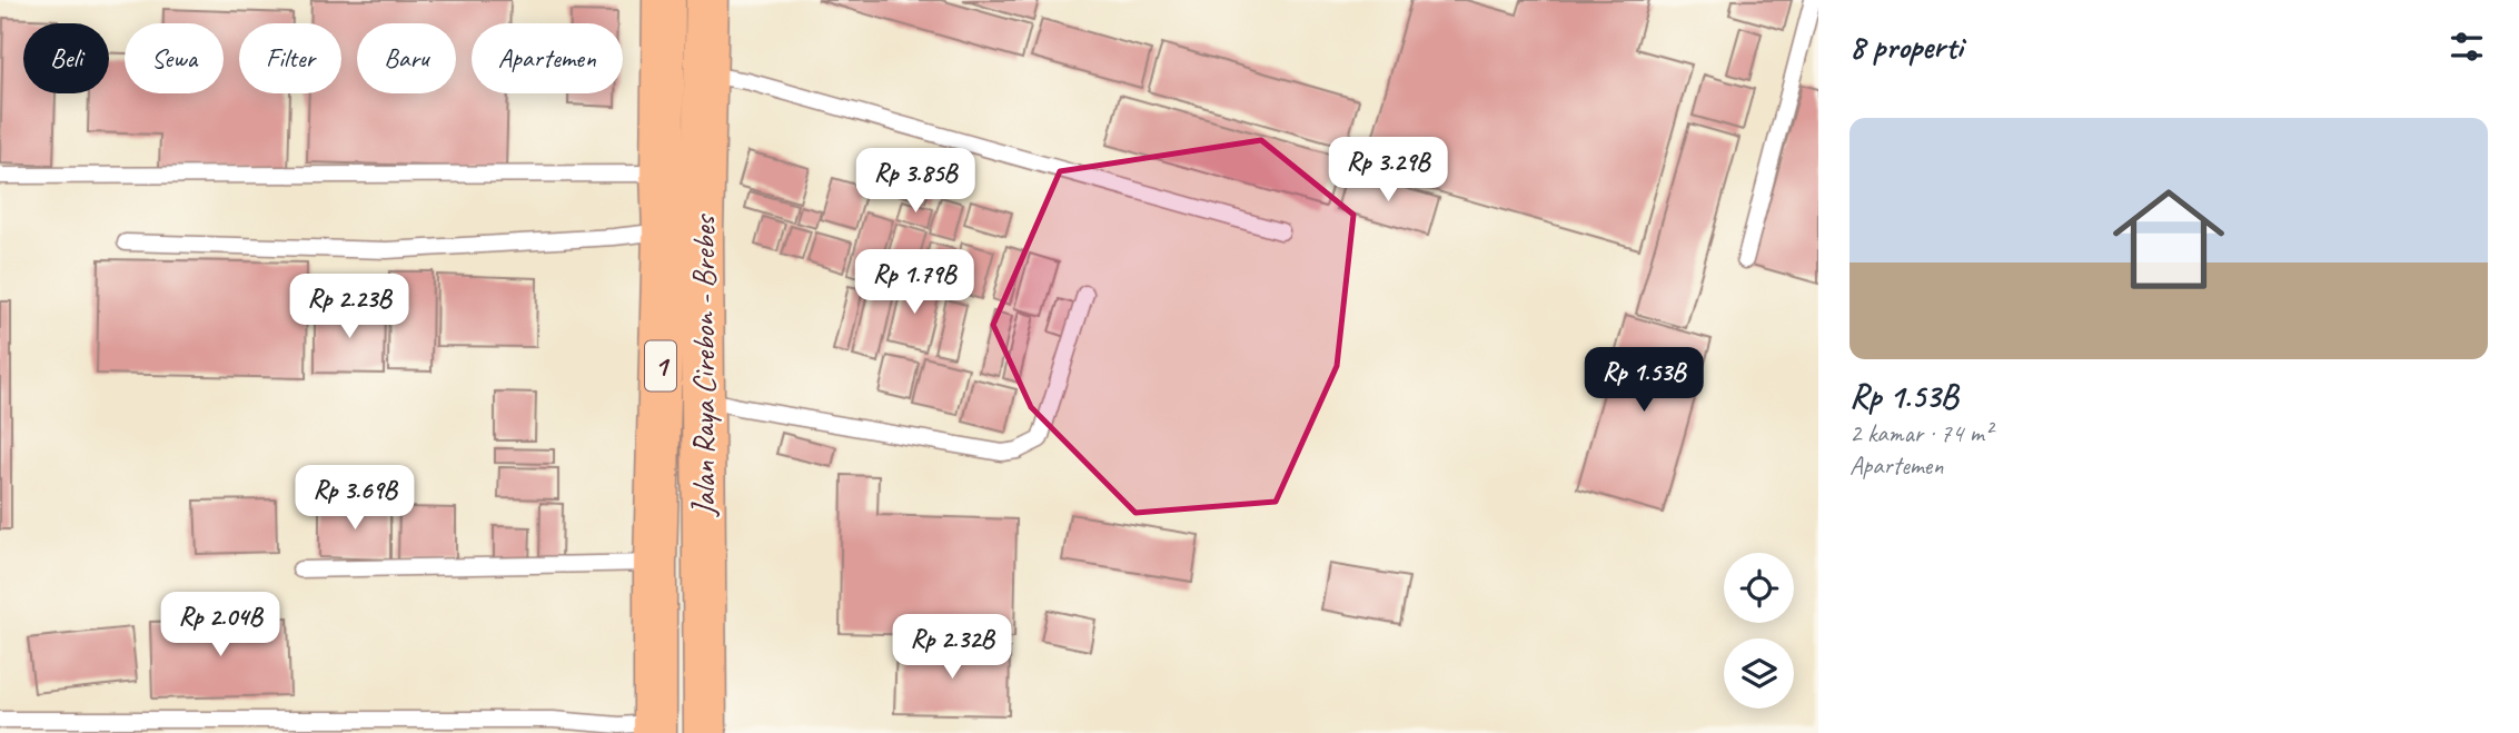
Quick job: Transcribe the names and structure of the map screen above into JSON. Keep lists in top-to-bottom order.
{
  "streets": {
    "highway": ["1", "Jalan Raya Cirebon - Brebes"]
  },
  "page": {
    "heading": "8 properti",
    "chip": [
      "Beli",
      "Sewa",
      "Filter",
      "Baru",
      "Apartemen"
    ],
    "list": [
      {
        "name": "Rp 1.53B",
        "note": "2 kamar · 74 m² · Apartemen"
      }
    ],
    "price": [
      "Rp 3.29B",
      "Rp 3.85B",
      "Rp 1.79B",
      "Rp 2.23B",
      "Rp 1.53B",
      "Rp 3.69B",
      "Rp 2.04B",
      "Rp 2.32B"
    ]
  }
}
